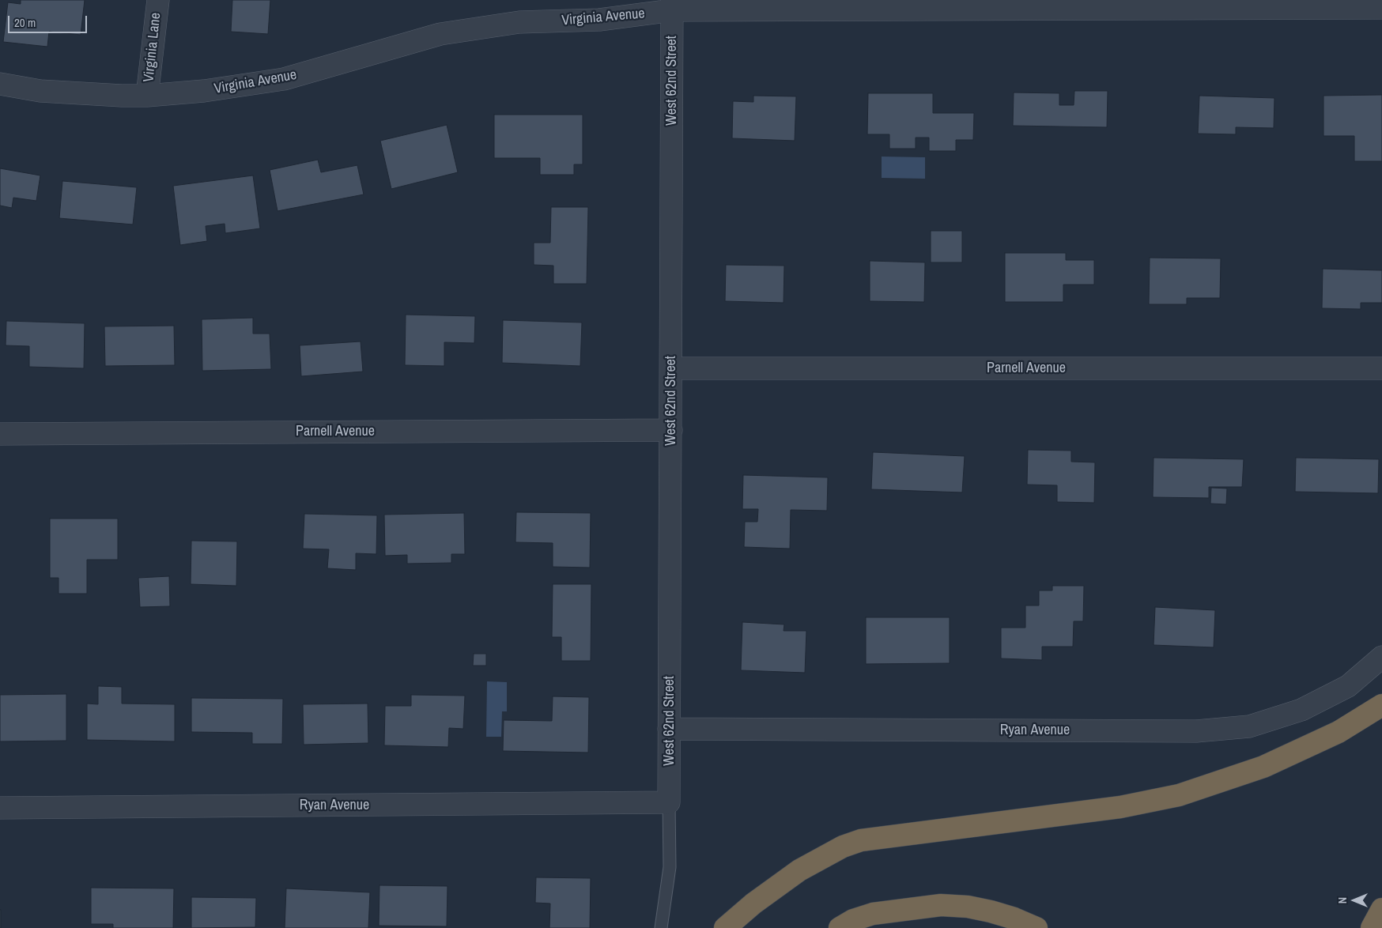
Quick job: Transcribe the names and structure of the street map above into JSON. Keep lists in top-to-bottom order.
{
  "streets": {
    "street": [
      "Virginia Avenue",
      "Virginia Lane",
      "West 62nd Street",
      "Parnell Avenue",
      "Ryan Avenue"
    ]
  },
  "crossings": [
    ["Virginia Avenue", "Virginia Lane"],
    ["Virginia Avenue", "West 62nd Street"],
    ["West 62nd Street", "Parnell Avenue"],
    ["West 62nd Street", "Ryan Avenue"]
  ],
  "scale_bar": "20 m",
  "north": "left"
}
